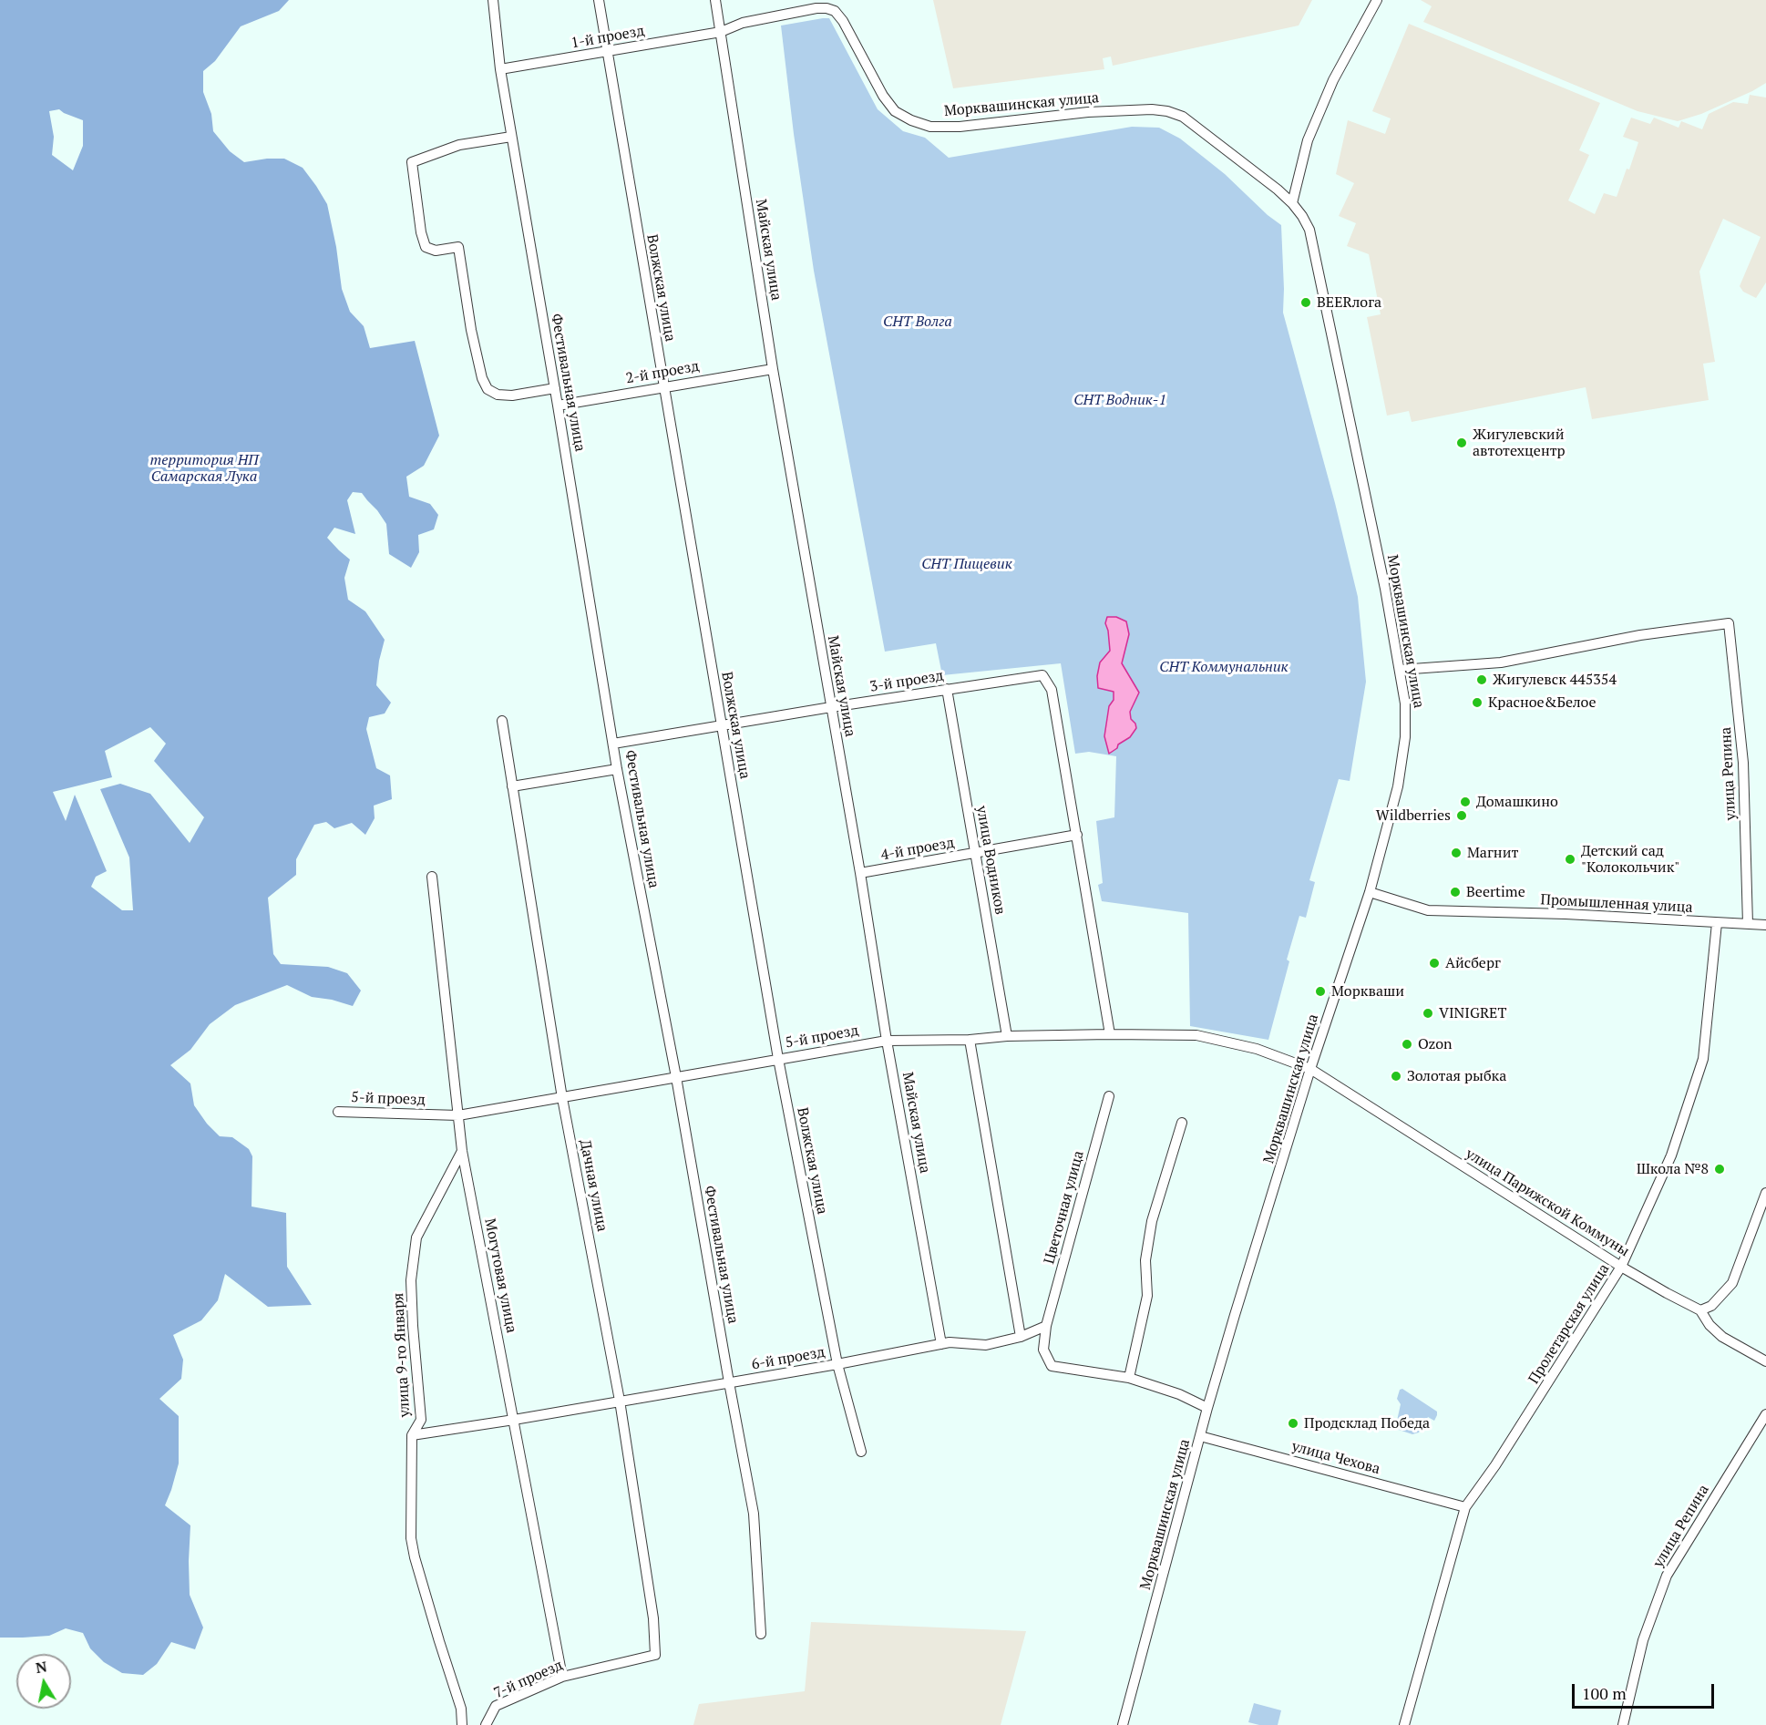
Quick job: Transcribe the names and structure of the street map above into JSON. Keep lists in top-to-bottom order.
{
  "streets": {
    "street": [
      "1-й проезд",
      "Морквашинская улица",
      "Майская улица",
      "Волжская улица",
      "2-й проезд",
      "Фестивальная улица",
      "3-й проезд",
      "улица Репина",
      "4-й проезд",
      "улица Водников",
      "Промышленная улица",
      "5-й проезд",
      "Дачная улица",
      "улица Парижской Коммуны",
      "Цветочная улица",
      "Могутовая улица",
      "Пролетарская улица",
      "улица 9-го Января",
      "6-й проезд",
      "улица Чехова",
      "7-й проезд"
    ]
  },
  "crossings": [
    ["1-й проезд", "Морквашинская улица"],
    ["1-й проезд", "Майская улица"],
    ["1-й проезд", "Волжская улица"],
    ["1-й проезд", "Фестивальная улица"],
    ["Морквашинская улица", "Майская улица"],
    ["Морквашинская улица", "улица Репина"],
    ["Морквашинская улица", "Промышленная улица"],
    ["Морквашинская улица", "5-й проезд"],
    ["Морквашинская улица", "улица Парижской Коммуны"],
    ["Морквашинская улица", "улица Чехова"],
    ["Майская улица", "2-й проезд"],
    ["Майская улица", "3-й проезд"],
    ["Майская улица", "4-й проезд"],
    ["Майская улица", "5-й проезд"],
    ["Майская улица", "6-й проезд"],
    ["Волжская улица", "2-й проезд"],
    ["Волжская улица", "3-й проезд"],
    ["Волжская улица", "5-й проезд"],
    ["Волжская улица", "6-й проезд"],
    ["2-й проезд", "Фестивальная улица"],
    ["Фестивальная улица", "3-й проезд"],
    ["Фестивальная улица", "5-й проезд"],
    ["Фестивальная улица", "6-й проезд"],
    ["3-й проезд", "4-й проезд"],
    ["3-й проезд", "улица Водников"],
    ["улица Репина", "Промышленная улица"],
    ["4-й проезд", "улица Водников"],
    ["улица Водников", "5-й проезд"],
    ["Промышленная улица", "Пролетарская улица"],
    ["5-й проезд", "Дачная улица"],
    ["5-й проезд", "улица Парижской Коммуны"],
    ["5-й проезд", "Могутовая улица"],
    ["Дачная улица", "6-й проезд"],
    ["Дачная улица", "7-й проезд"],
    ["улица Парижской Коммуны", "Пролетарская улица"],
    ["Цветочная улица", "6-й проезд"],
    ["Могутовая улица", "улица 9-го Января"],
    ["Могутовая улица", "6-й проезд"],
    ["Могутовая улица", "7-й проезд"],
    ["Пролетарская улица", "улица Чехова"],
    ["улица 9-го Января", "6-й проезд"]
  ],
  "parks": [
    "СНТ Волга",
    "СНТ Водник-1",
    "территория НП Самарская Лука",
    "СНТ Пищевик",
    "СНТ Коммунальник"
  ],
  "places": [
    "BEERлога",
    "Жигулевский автотехцентр",
    "Жигулевск 445354",
    "Красное&Белое",
    "Домашкино",
    "Wildberries",
    "Магнит",
    "Детский сад \"Колокольчик\"",
    "Beertime",
    "Айсберг",
    "Моркваши",
    "VINIGRET",
    "Ozon",
    "Золотая рыбка",
    "Школа №8",
    "Продсклад Победа"
  ],
  "scale_bar": "100 m",
  "north": "top"
}
